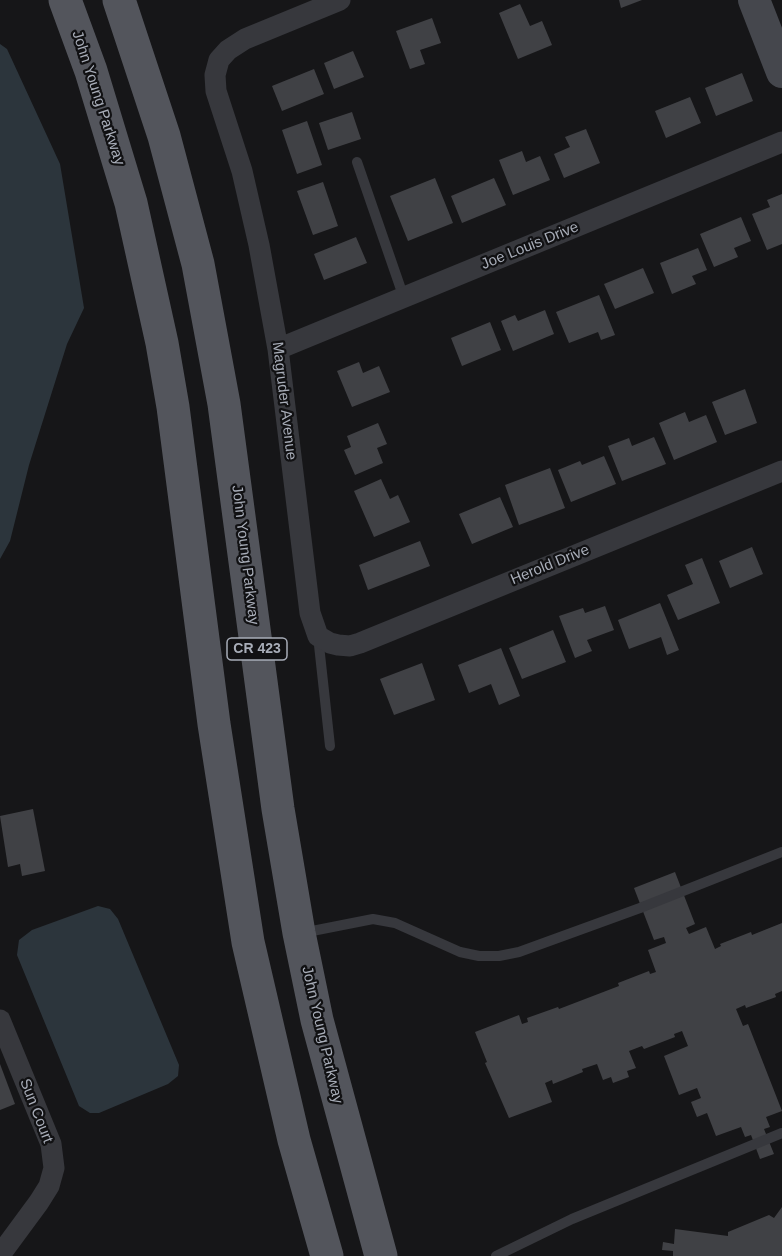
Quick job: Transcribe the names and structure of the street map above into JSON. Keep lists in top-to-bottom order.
{
  "streets": {
    "main road": ["John Young Parkway", "CR 423"],
    "street": [
      "Joe Louis Drive",
      "Magruder Avenue",
      "Herold Drive",
      "Sun Court"
    ]
  },
  "crossings": [
    ["Joe Louis Drive", "Magruder Avenue"],
    ["Magruder Avenue", "Herold Drive"]
  ]
}
